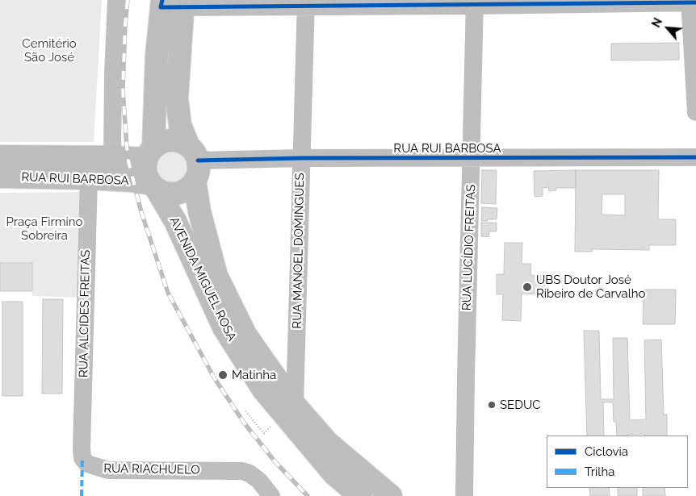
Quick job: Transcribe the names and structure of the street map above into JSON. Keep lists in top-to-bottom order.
{
  "streets": {
    "main road": ["RUA RUI BARBOSA", "AVENIDA MIGUEL ROSA"],
    "street": [
      "RUA LUCÍDIO FREITAS",
      "RUA MANOEL DOMINGUES",
      "RUA ALCIDES FREITAS",
      "RUA RIACHUELO"
    ]
  },
  "crossings": [
    ["RUA RUI BARBOSA", "RUA LUCÍDIO FREITAS"],
    ["RUA RUI BARBOSA", "RUA MANOEL DOMINGUES"],
    ["RUA RUI BARBOSA", "AVENIDA MIGUEL ROSA"],
    ["RUA RUI BARBOSA", "RUA ALCIDES FREITAS"],
    ["RUA MANOEL DOMINGUES", "AVENIDA MIGUEL ROSA"],
    ["RUA ALCIDES FREITAS", "RUA RIACHUELO"]
  ],
  "parks": ["Cemitério São José", "Praça Firmino Sobreira"],
  "places": ["UBS Doutor José Ribeiro de Carvalho", "Matinha", "SEDUC"],
  "legend": ["Ciclovia", "Trilha"],
  "north": "top left"
}
